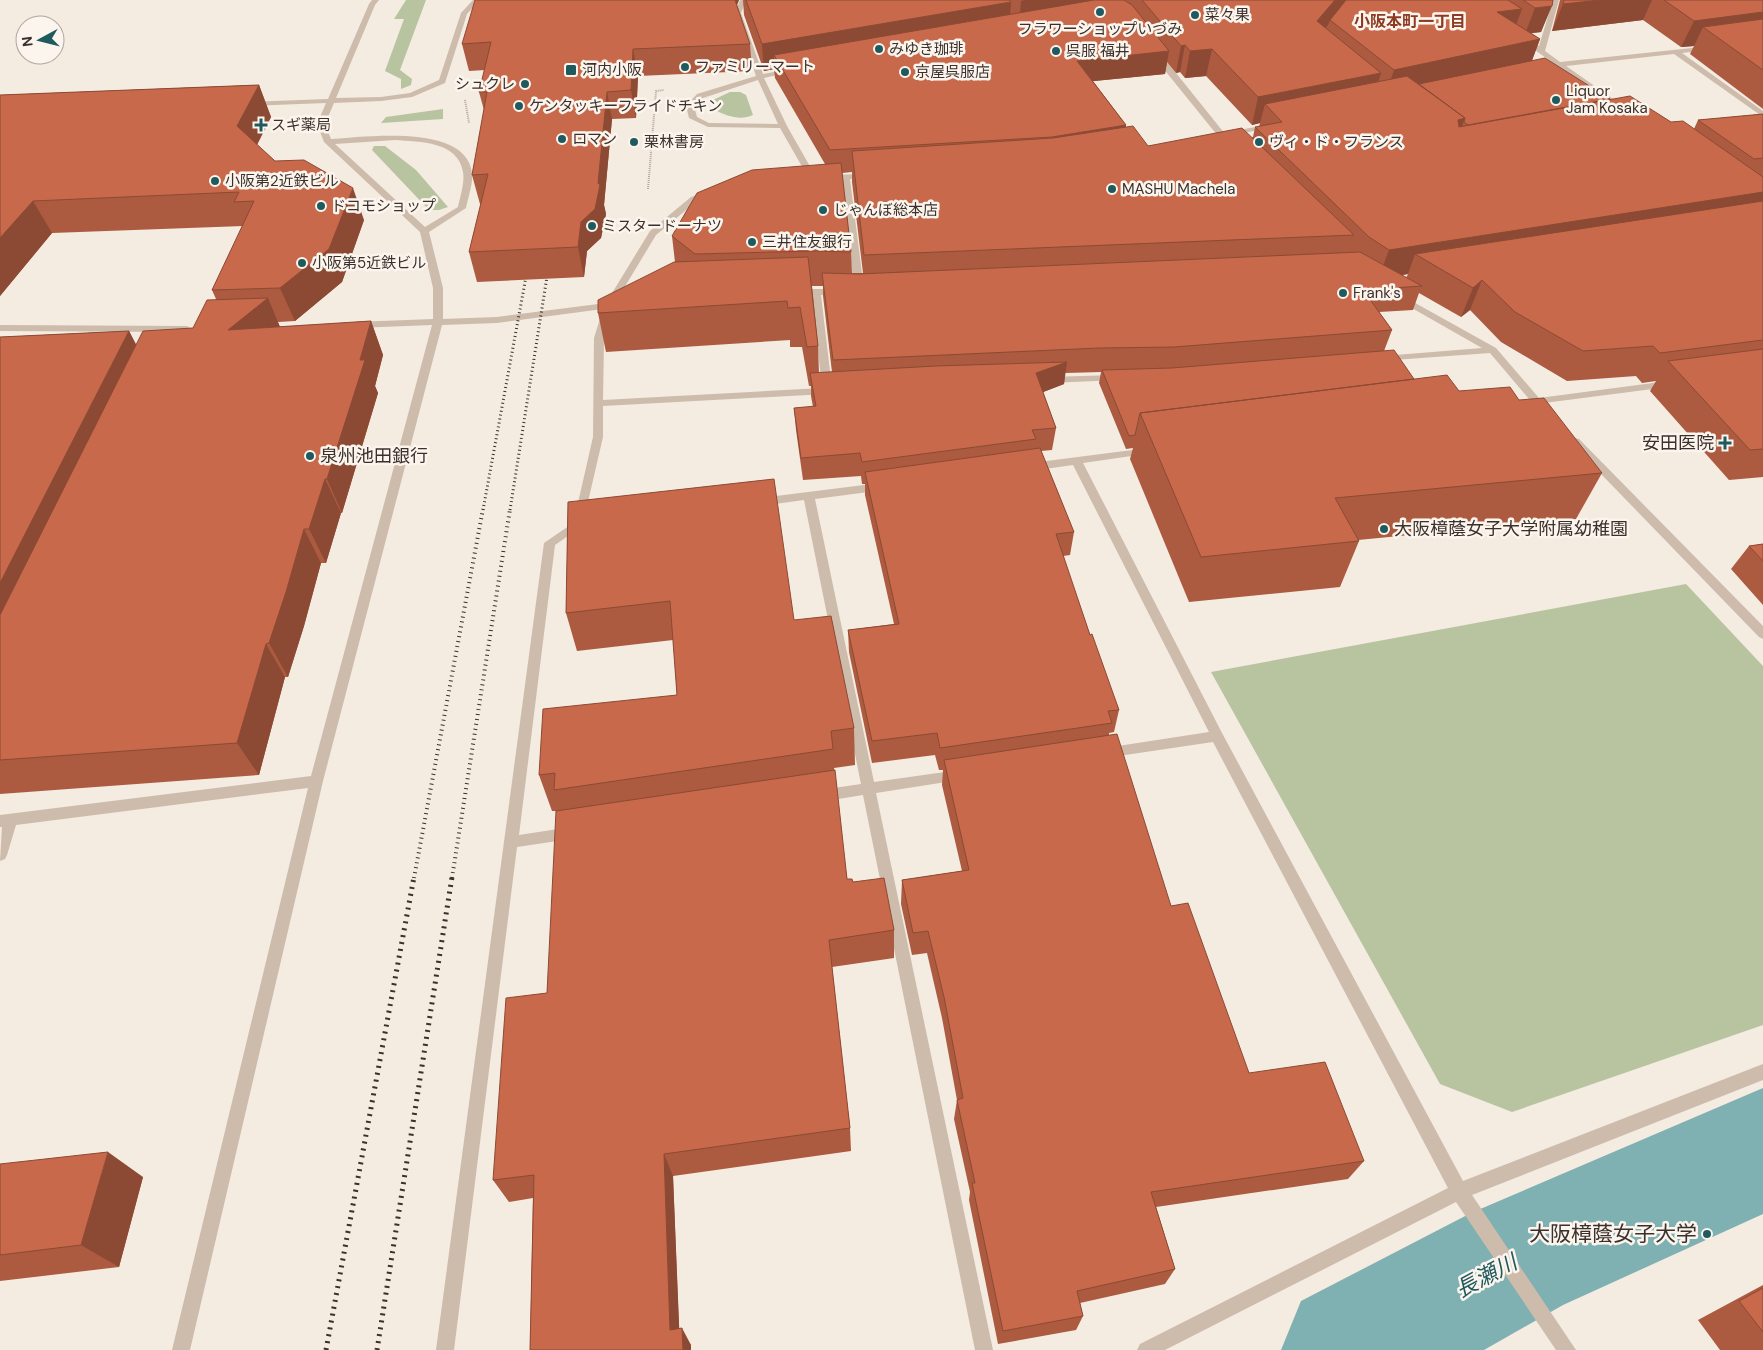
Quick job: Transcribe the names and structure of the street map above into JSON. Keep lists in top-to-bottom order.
{
  "districts": ["小阪本町一丁目"],
  "water": ["長瀬川"],
  "places": {
    "other": [
      "フラワーショップいづみ",
      "菜々果",
      "みゆき珈琲",
      "呉服 福井",
      "ファミリーマート",
      "京屋呉服店",
      "シュクレ",
      "Liquor Jam Kosaka",
      "ケンタッキーフライドチキン",
      "ロマン",
      "栗林書房",
      "ヴィ・ド・フランス",
      "小阪第2近鉄ビル",
      "MASHU Machela",
      "ドコモショップ",
      "じゃんぼ総本店",
      "ミスタードーナツ",
      "三井住友銀行",
      "小阪第5近鉄ビル",
      "Frank's",
      "泉州池田銀行",
      "大阪樟蔭女子大学附属幼稚園",
      "大阪樟蔭女子大学"
    ],
    "transit": ["河内小阪"],
    "health": ["スギ薬局", "安田医院"]
  },
  "north": "left"
}
